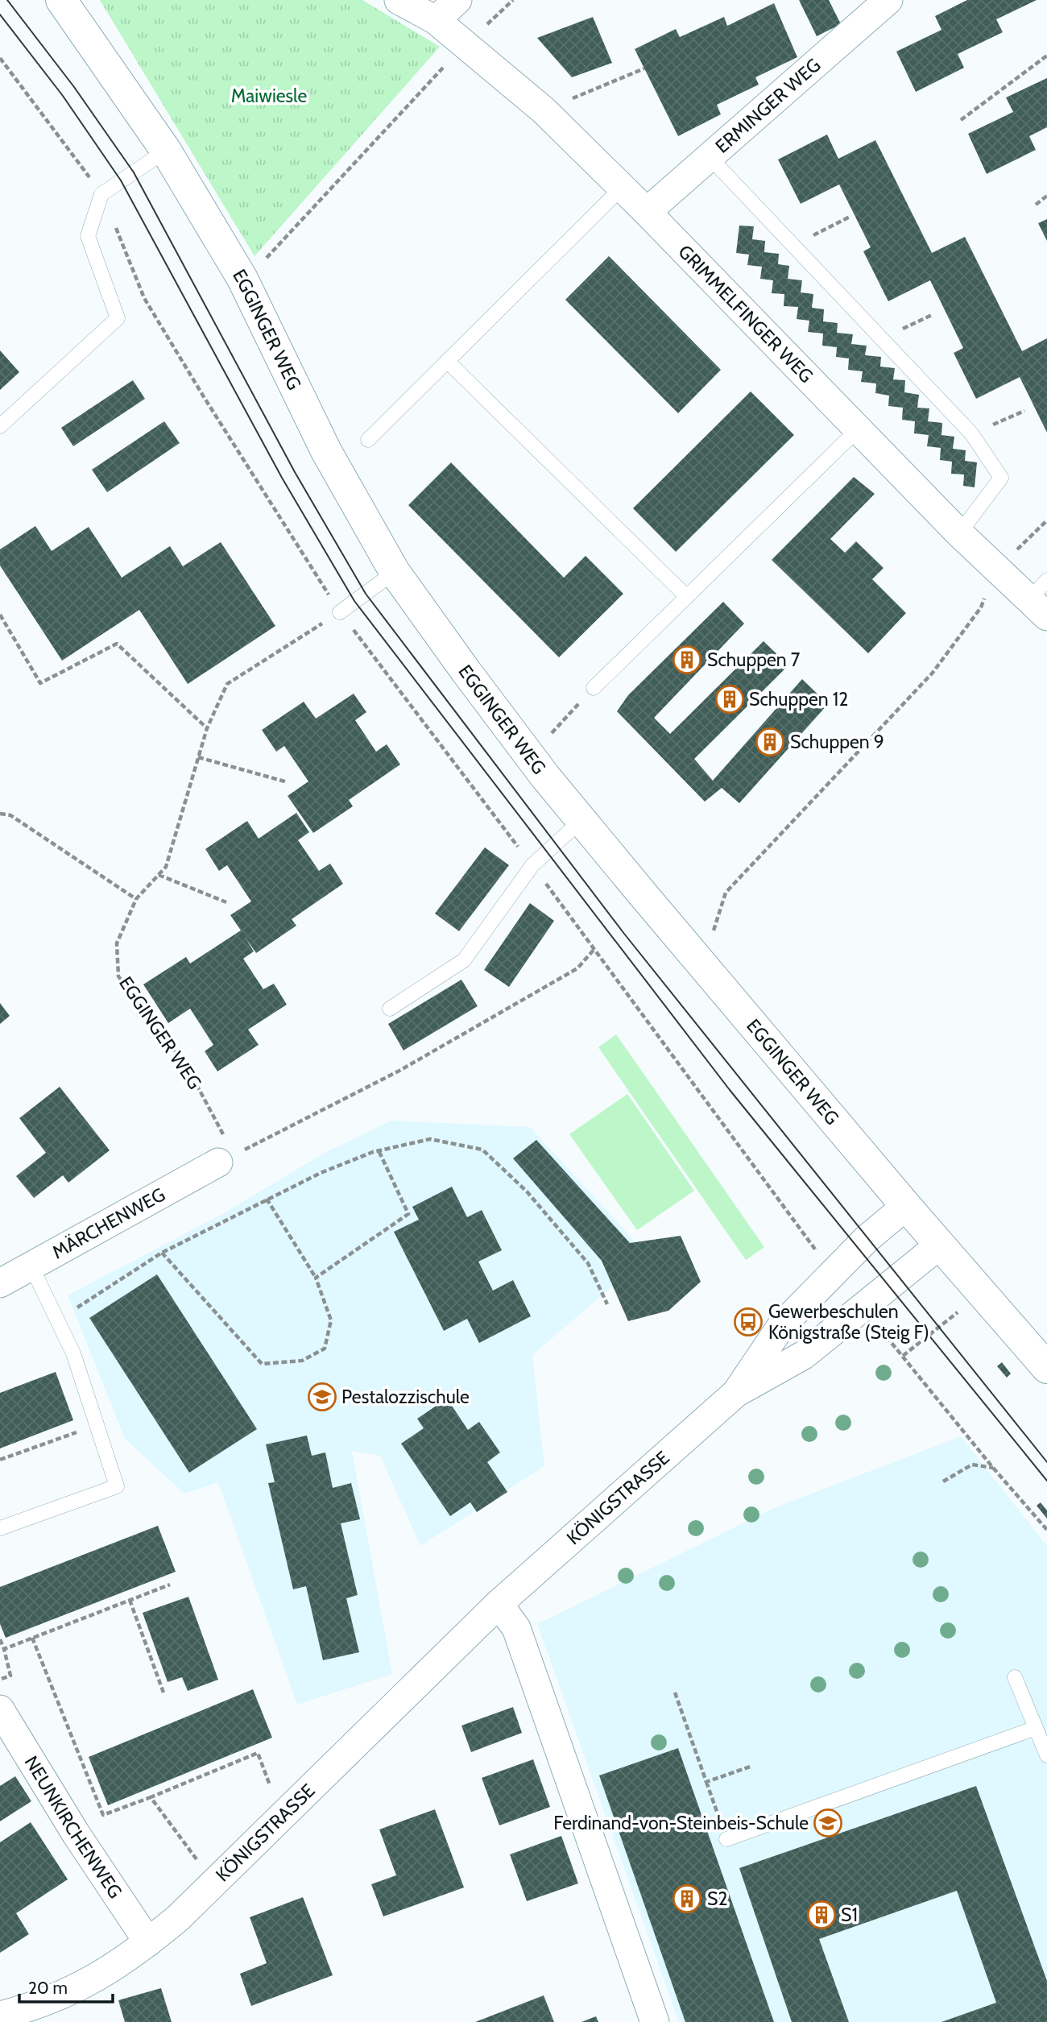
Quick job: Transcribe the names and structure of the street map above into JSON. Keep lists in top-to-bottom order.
{
  "streets": {
    "street": [
      "ERMINGER WEG",
      "GRIMMELFINGER WEG",
      "EGGINGER WEG",
      "MÄRCHENWEG",
      "KÖNIGSTRASSE",
      "NEUNKIRCHENWEG"
    ]
  },
  "crossings": [
    ["ERMINGER WEG", "GRIMMELFINGER WEG"],
    ["EGGINGER WEG", "KÖNIGSTRASSE"],
    ["KÖNIGSTRASSE", "NEUNKIRCHENWEG"]
  ],
  "parks": ["Maiwiesle"],
  "places": {
    "building": [
      "Schuppen 7",
      "Schuppen 12",
      "Schuppen 9",
      "S2",
      "S1"
    ],
    "bus stop": ["Gewerbeschulen Königstraße (Steig F)"],
    "school or university": ["Pestalozzischule", "Ferdinand-von-Steinbeis-Schule"]
  },
  "scale_bar": "20 m"
}
